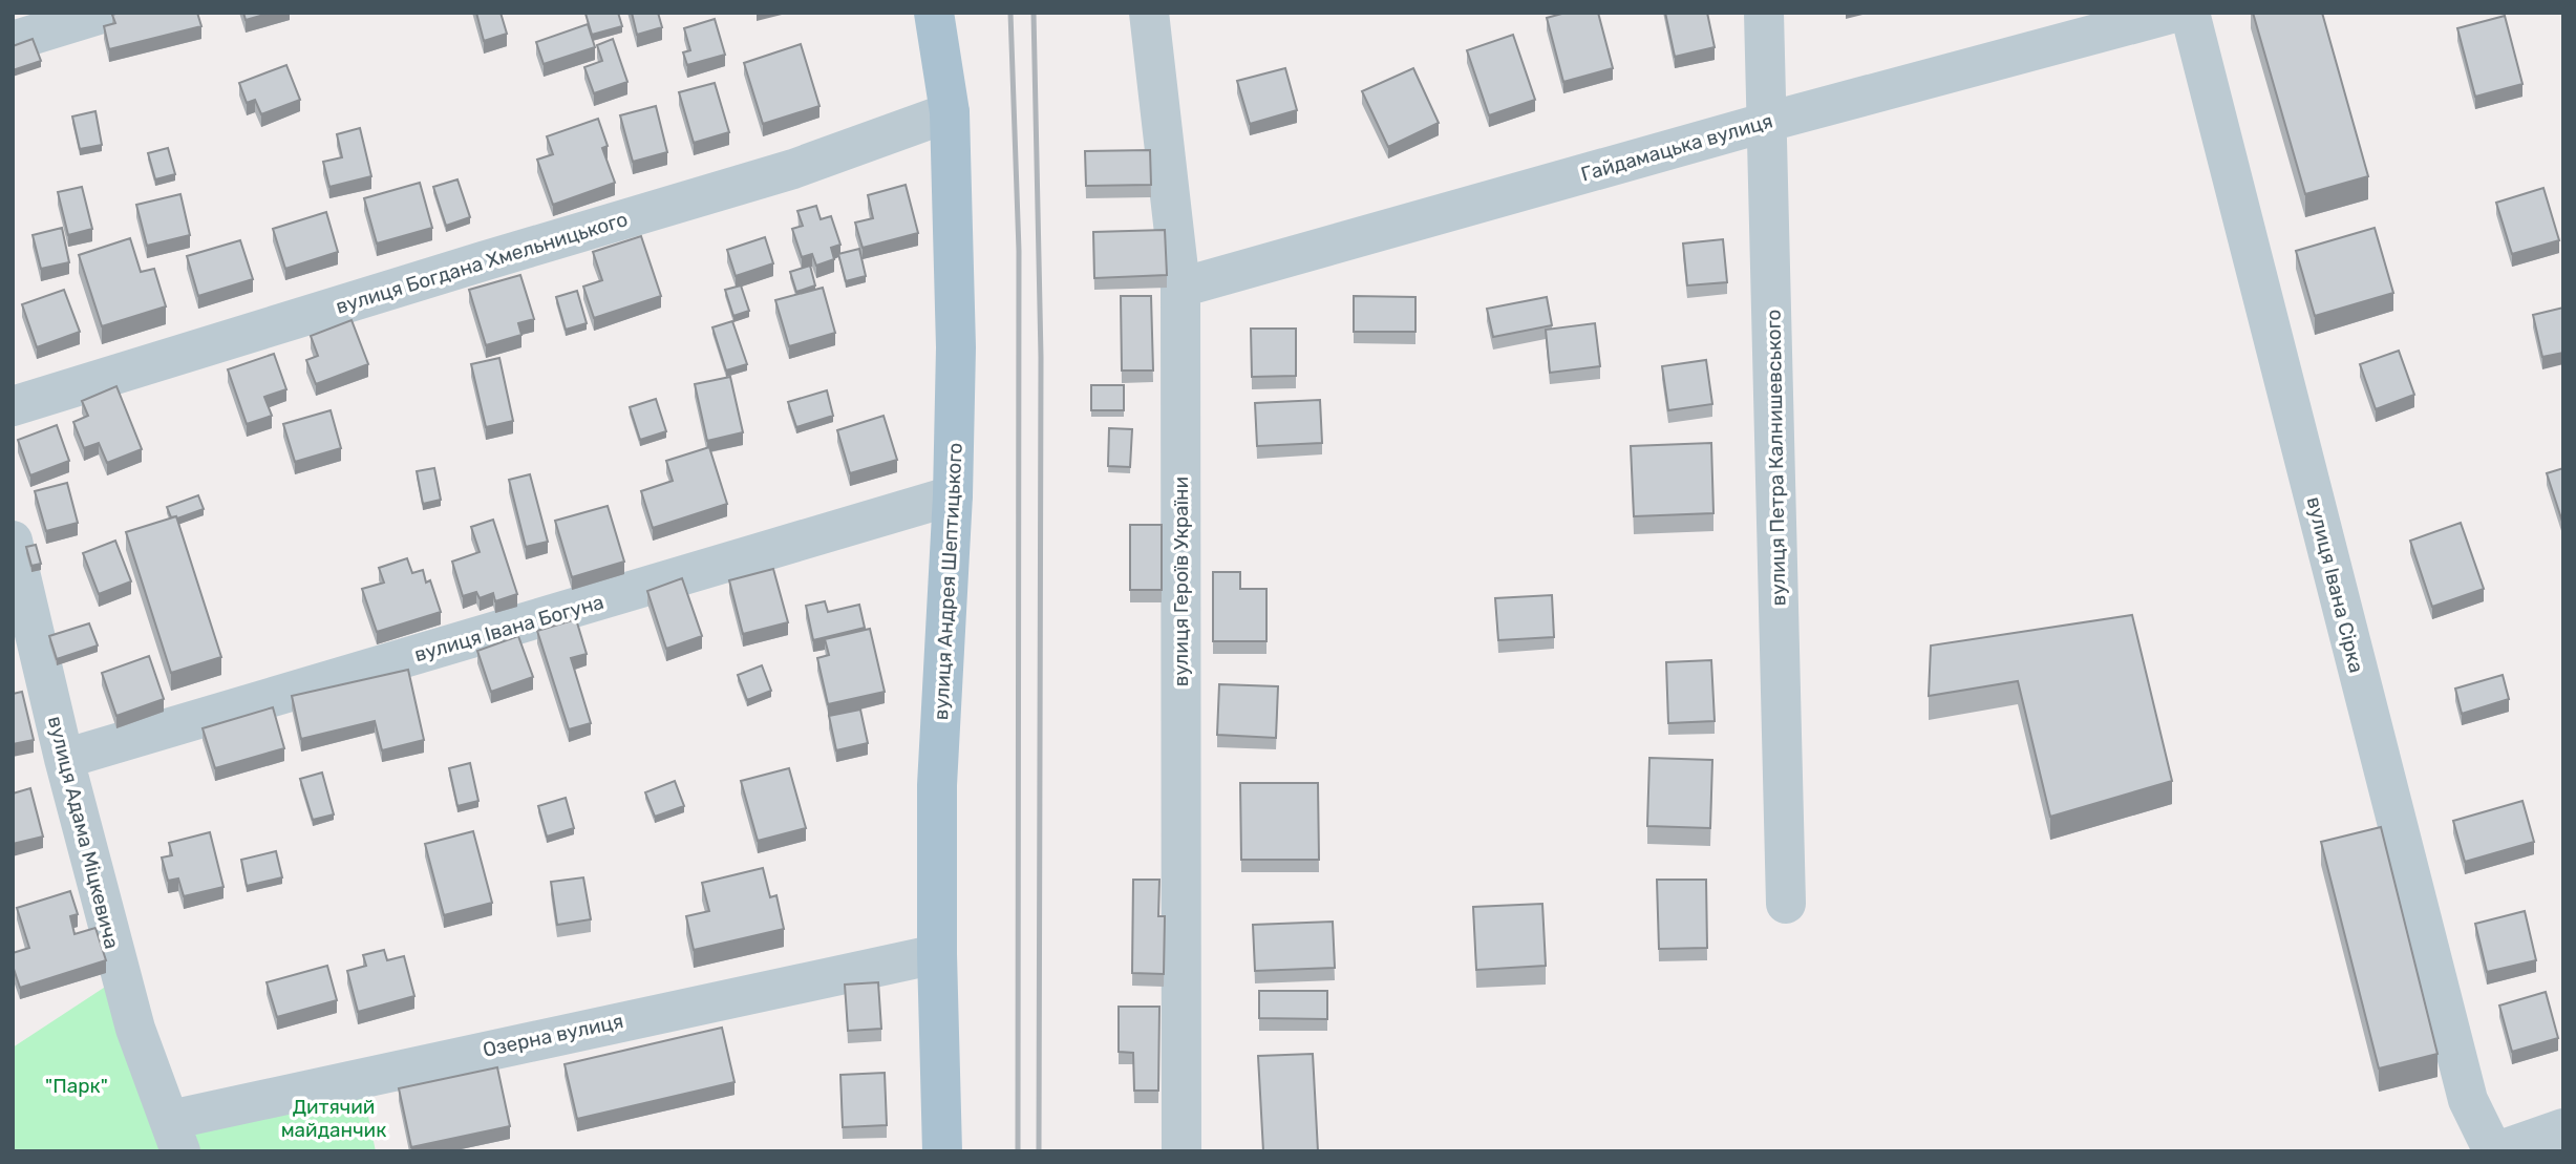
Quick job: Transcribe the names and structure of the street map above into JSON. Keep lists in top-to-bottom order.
{
  "streets": {
    "main road": ["вулиця Андрея Шептицького"],
    "street": [
      "Гайдамацька вулиця",
      "вулиця Богдана Хмельницького",
      "вулиця Петра Калнишевського",
      "вулиця Героїв України",
      "вулиця Івана Сірка",
      "вулиця Івана Богуна",
      "вулиця Адама Міцкевича",
      "Озерна вулиця"
    ]
  },
  "crossings": [
    ["Гайдамацька вулиця", "вулиця Петра Калнишевського"],
    ["Гайдамацька вулиця", "вулиця Героїв України"],
    ["вулиця Богдана Хмельницького", "вулиця Андрея Шептицького"],
    ["вулиця Андрея Шептицького", "вулиця Івана Богуна"],
    ["вулиця Андрея Шептицького", "Озерна вулиця"],
    ["вулиця Івана Богуна", "вулиця Адама Міцкевича"],
    ["вулиця Адама Міцкевича", "Озерна вулиця"]
  ],
  "parks": ["\"Парк\"", "Дитячий майданчик"]
}
